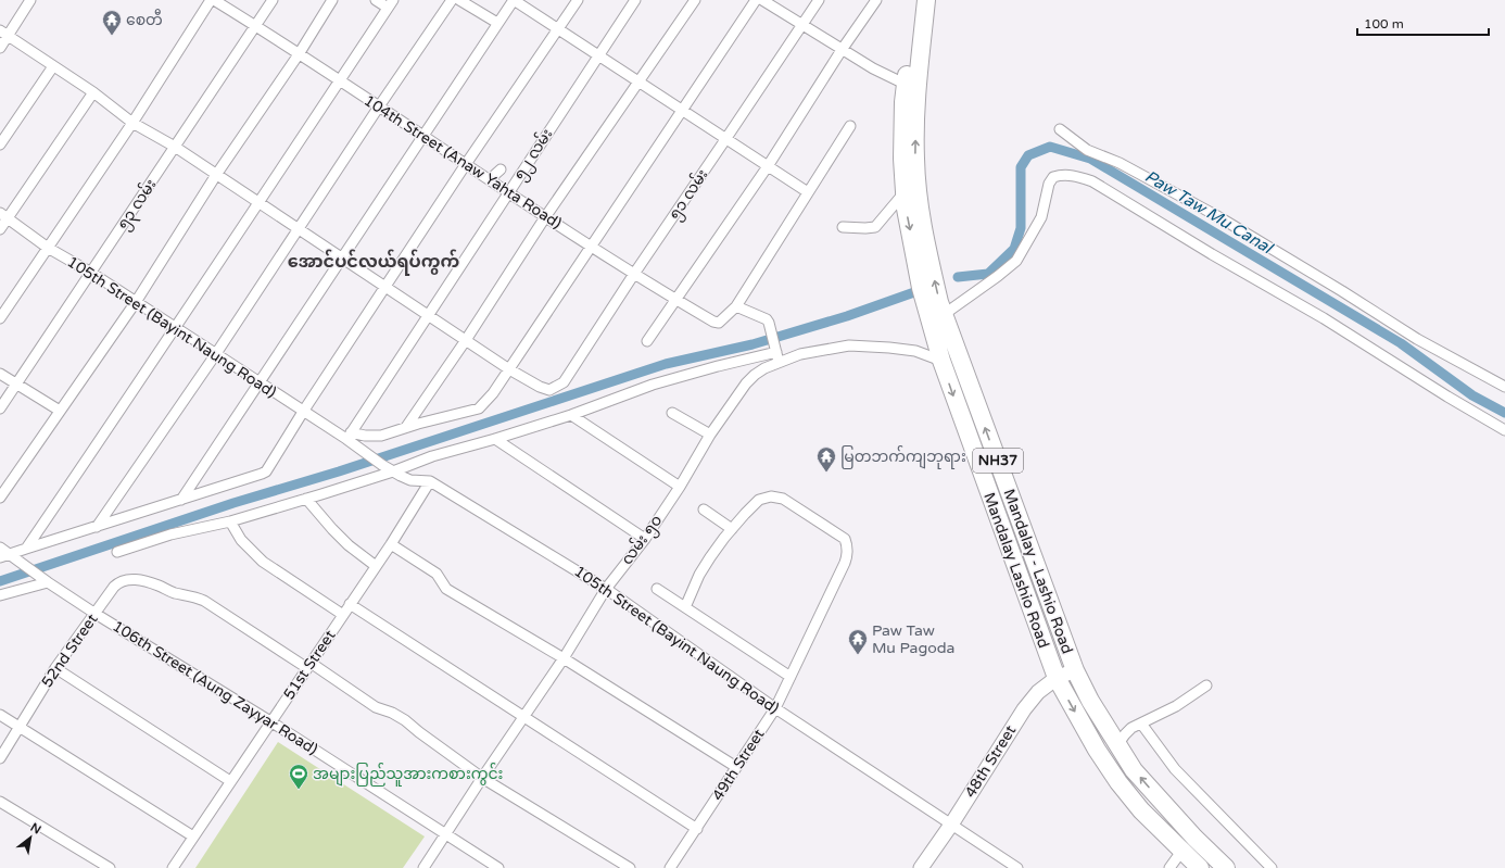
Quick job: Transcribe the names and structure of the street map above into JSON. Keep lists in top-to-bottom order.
{
  "streets": {
    "highway": ["NH37", "Mandalay Lashio Road", "Mandalay - Lashio Road"],
    "main road": ["48th Street"],
    "street": [
      "၅၂ လမ်း",
      "104th Street (Anaw Yahta Road)",
      "၅၁ လမ်း",
      "၅၃ လမ်း",
      "105th Street (Bayint Naung Road)",
      "လမ်း ၅၀",
      "52nd Street",
      "51st Street",
      "106th Street (Aung Zayyar Road)",
      "49th Street"
    ]
  },
  "crossings": [
    ["၅၂ လမ်း", "104th Street (Anaw Yahta Road)"],
    ["၅၂ လမ်း", "105th Street (Bayint Naung Road)"],
    ["104th Street (Anaw Yahta Road)", "၅၁ လမ်း"],
    ["104th Street (Anaw Yahta Road)", "၅၃ လမ်း"],
    ["၅၃ လမ်း", "105th Street (Bayint Naung Road)"],
    ["105th Street (Bayint Naung Road)", "လမ်း ၅၀"],
    ["105th Street (Bayint Naung Road)", "51st Street"],
    ["105th Street (Bayint Naung Road)", "48th Street"],
    ["105th Street (Bayint Naung Road)", "49th Street"],
    ["လမ်း ၅၀", "Mandalay Lashio Road"],
    ["လမ်း ၅၀", "106th Street (Aung Zayyar Road)"],
    ["Mandalay Lashio Road", "Mandalay - Lashio Road"],
    ["Mandalay Lashio Road", "48th Street"],
    ["Mandalay - Lashio Road", "48th Street"],
    ["52nd Street", "51st Street"],
    ["52nd Street", "106th Street (Aung Zayyar Road)"],
    ["51st Street", "106th Street (Aung Zayyar Road)"]
  ],
  "one_way": ["Mandalay Lashio Road", "Mandalay - Lashio Road"],
  "districts": ["အောင်ပင်လယ်ရပ်ကွက်"],
  "water": ["Paw Taw Mu Canal"],
  "places": {
    "temple": ["စေတီ", "မြတဘက်ကျဘုရား", "Paw Taw Mu Pagoda"],
    "sports": ["အများပြည်သူအားကစားကွင်း"]
  },
  "scale_bar": "100 m",
  "north": "top right"
}
